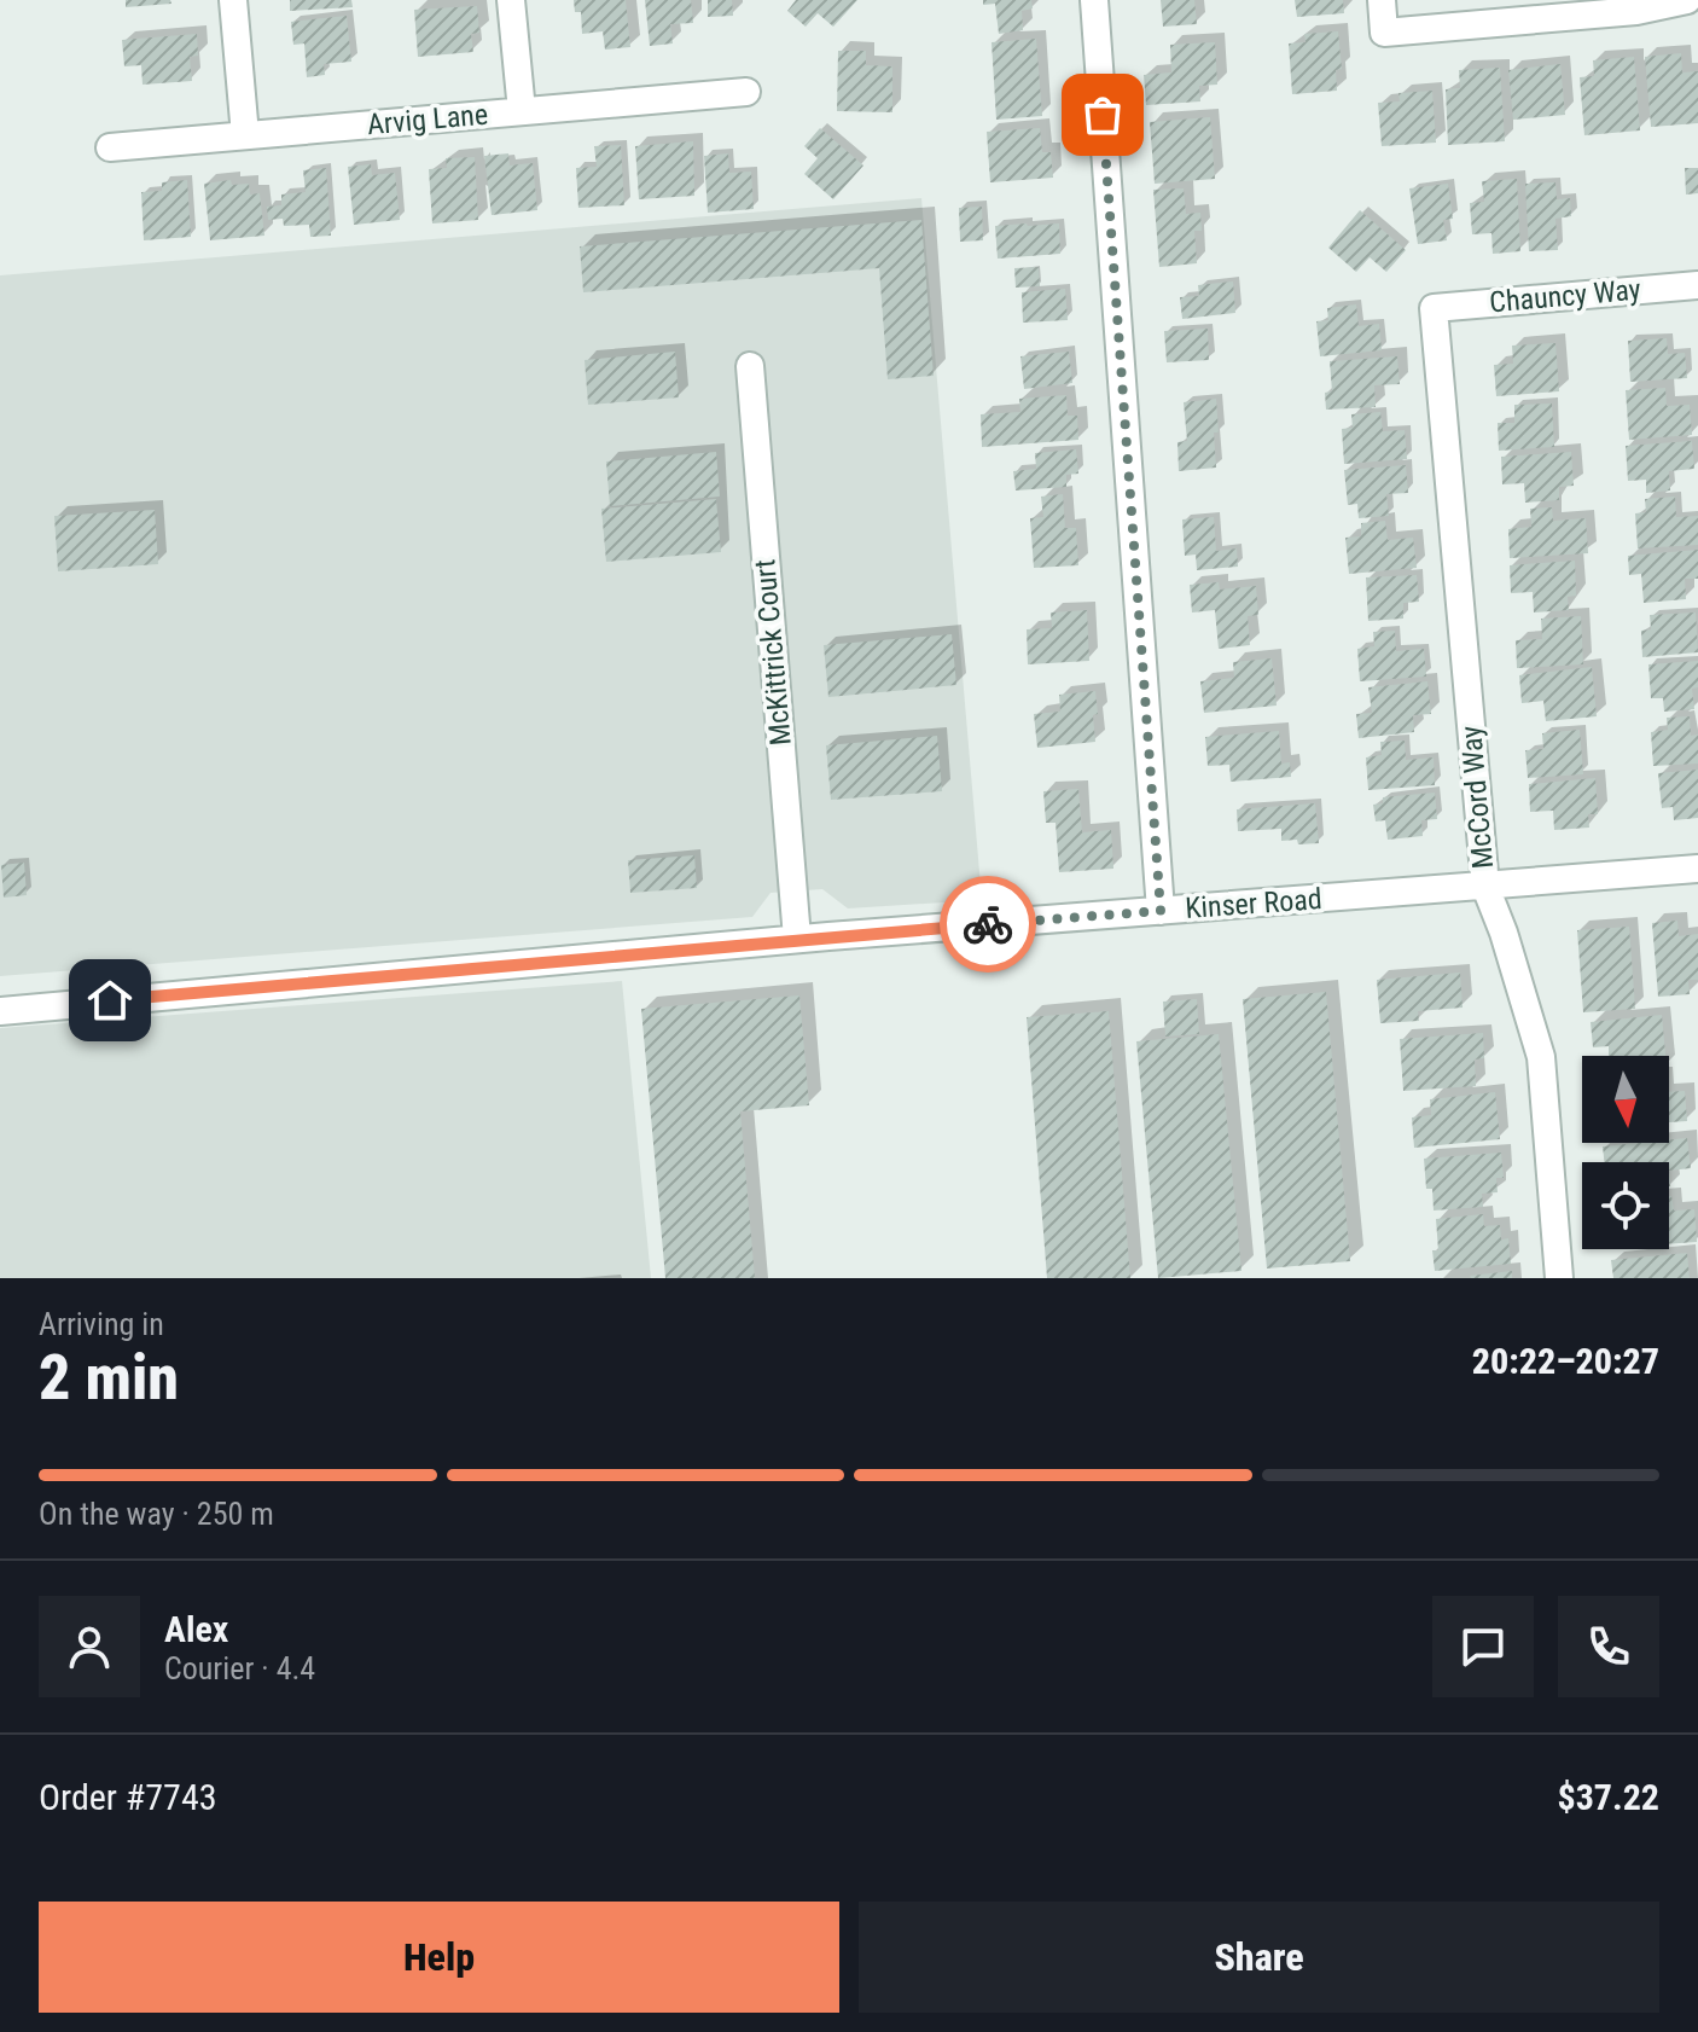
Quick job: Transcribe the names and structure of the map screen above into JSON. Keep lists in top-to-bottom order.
{
  "streets": {
    "street": [
      "Arvig Lane",
      "Chauncy Way",
      "McKittrick Court",
      "McCord Way",
      "Kinser Road"
    ]
  },
  "crossings": [
    ["Chauncy Way", "McCord Way"],
    ["McKittrick Court", "Kinser Road"],
    ["McCord Way", "Kinser Road"]
  ],
  "north": "bottom",
  "page": {
    "heading": ["2 min", "Arriving in", "20:22–20:27"],
    "panel": [
      "Alex",
      "Courier · 4.4",
      "Order #7743",
      "$37.22"
    ],
    "bar": "On the way · 250 m",
    "buttons": ["Help", "Share"]
  }
}
